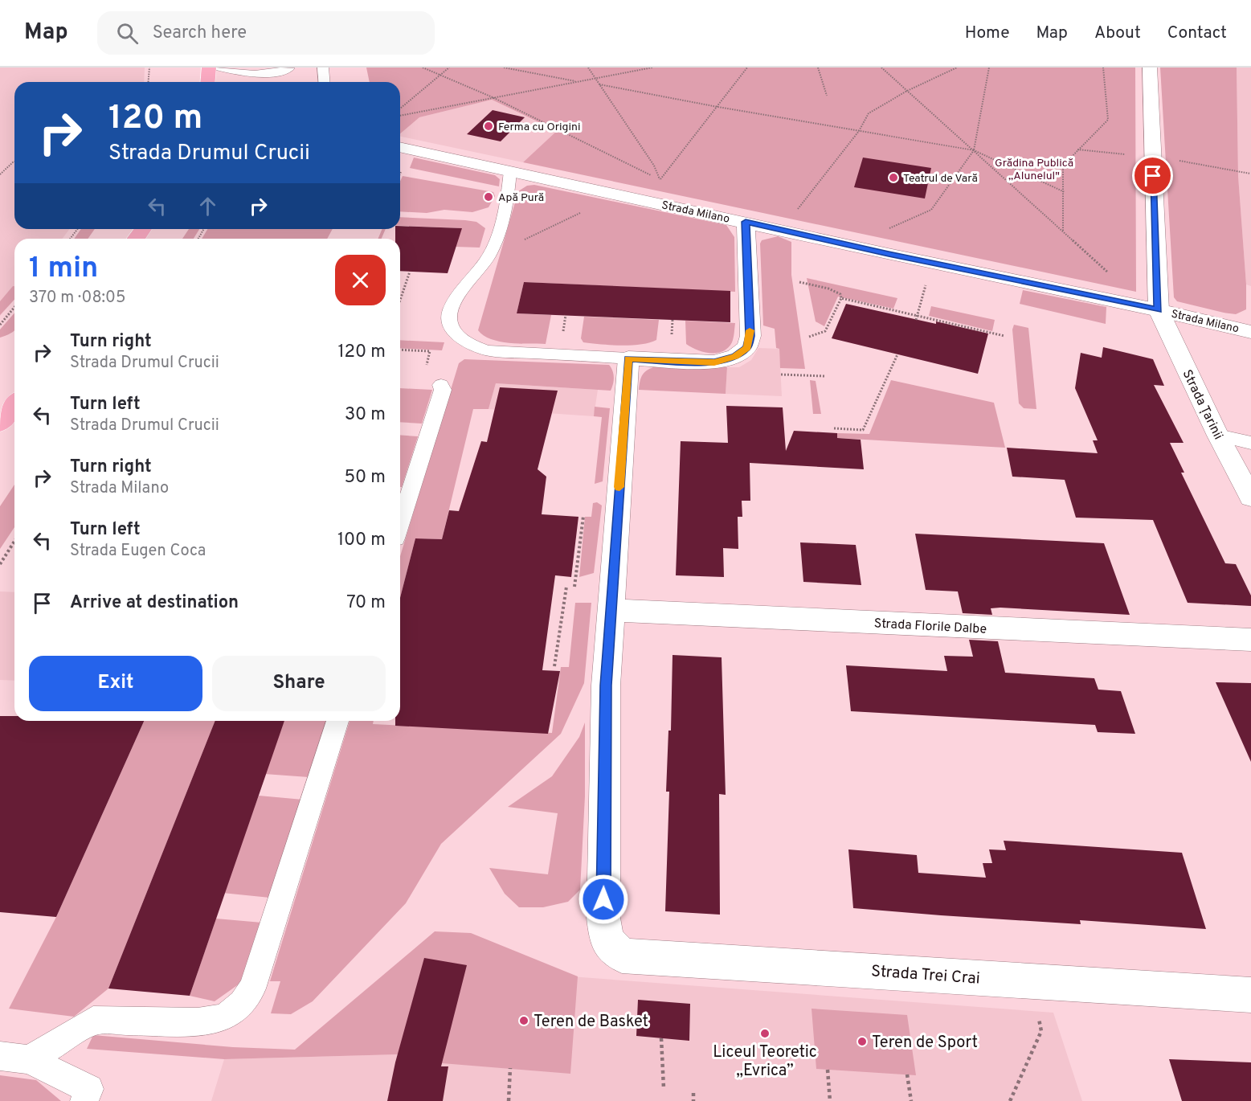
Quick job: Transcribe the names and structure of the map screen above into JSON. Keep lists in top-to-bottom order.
{
  "streets": {
    "street": [
      "Strada Milano",
      "Strada Țarinii",
      "Strada Florile Dalbe",
      "Strada Trei Crai"
    ]
  },
  "crossings": [
    ["Strada Milano", "Strada Țarinii"],
    ["Strada Florile Dalbe", "Strada Trei Crai"]
  ],
  "parks": ["Grădina Publică ,,Alunelul\""],
  "places": [
    "Ferma cu Origini",
    "Teatrul de Vară",
    "Apă Pură",
    "Teren de Basket",
    "Liceul Teoretic „Evrica”",
    "Teren de Sport"
  ],
  "page": {
    "header": "Map",
    "search": "Search here",
    "nav": [
      "Home",
      "Map",
      "About",
      "Contact"
    ],
    "turn": ["120 m", "Strada Drumul Crucii"],
    "heading": ["1 min", "370 m · 08:05"],
    "list": [
      {
        "name": "Turn right",
        "note": "Strada Drumul Crucii",
        "value": "120 m"
      },
      {
        "name": "Turn left",
        "note": "Strada Drumul Crucii",
        "value": "30 m"
      },
      {
        "name": "Turn right",
        "note": "Strada Milano",
        "value": "50 m"
      },
      {
        "name": "Turn left",
        "note": "Strada Eugen Coca",
        "value": "100 m"
      },
      {
        "name": "Arrive at destination",
        "value": "70 m"
      }
    ],
    "buttons": ["Exit", "Share"]
  }
}
